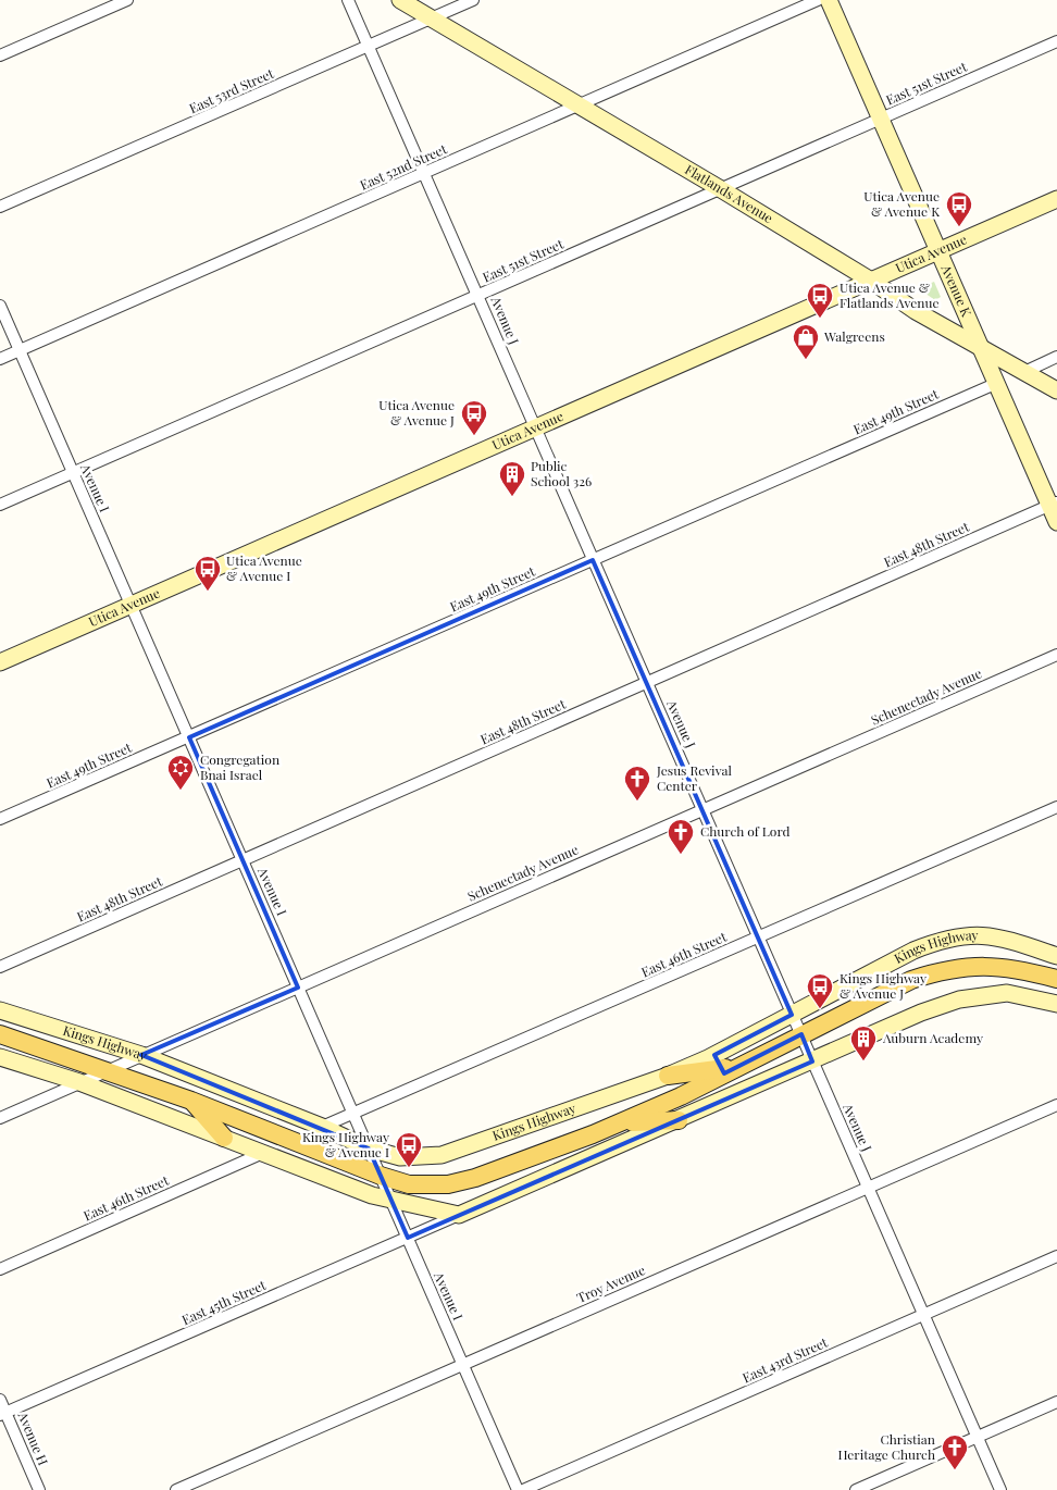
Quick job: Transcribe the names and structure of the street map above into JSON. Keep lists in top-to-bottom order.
{
  "streets": {
    "main road": ["Kings Highway"],
    "street": [
      "East 51st Street",
      "East 53rd Street",
      "East 52nd Street",
      "Flatlands Avenue",
      "Utica Avenue",
      "Avenue K",
      "Avenue J",
      "East 49th Street",
      "Avenue I",
      "East 48th Street",
      "Schenectady Avenue",
      "East 46th Street",
      "Troy Avenue",
      "East 45th Street",
      "East 43rd Street",
      "Avenue H"
    ]
  },
  "crossings": [
    ["East 51st Street", "Flatlands Avenue"],
    ["East 51st Street", "Avenue K"],
    ["East 51st Street", "Avenue J"],
    ["East 51st Street", "Avenue I"],
    ["East 53rd Street", "Flatlands Avenue"],
    ["East 53rd Street", "Avenue J"],
    ["East 52nd Street", "Flatlands Avenue"],
    ["East 52nd Street", "Avenue J"],
    ["East 52nd Street", "Avenue I"],
    ["Flatlands Avenue", "Utica Avenue"],
    ["Flatlands Avenue", "Avenue K"],
    ["Utica Avenue", "Avenue K"],
    ["Utica Avenue", "Avenue J"],
    ["Utica Avenue", "Avenue I"],
    ["Avenue K", "East 49th Street"],
    ["Avenue K", "East 48th Street"],
    ["Avenue J", "East 49th Street"],
    ["Avenue J", "East 48th Street"],
    ["Avenue J", "Schenectady Avenue"],
    ["Avenue J", "Kings Highway"],
    ["Avenue J", "East 46th Street"],
    ["Avenue J", "Troy Avenue"],
    ["Avenue J", "East 43rd Street"],
    ["East 49th Street", "Avenue I"],
    ["Avenue I", "East 48th Street"],
    ["Avenue I", "Schenectady Avenue"],
    ["Avenue I", "Kings Highway"],
    ["Avenue I", "East 46th Street"],
    ["Avenue I", "Troy Avenue"],
    ["Avenue I", "East 45th Street"],
    ["Schenectady Avenue", "Kings Highway"],
    ["Kings Highway", "East 46th Street"],
    ["East 45th Street", "Avenue H"]
  ],
  "places": {
    "bus stop": [
      "Utica Avenue & Avenue K",
      "Utica Avenue & Flatlands Avenue",
      "Utica Avenue & Avenue J",
      "Utica Avenue & Avenue I",
      "Kings Highway & Avenue J",
      "Kings Highway & Avenue I"
    ],
    "shop": ["Walgreens"],
    "building": ["Public School 326", "Auburn Academy"],
    "synagogue": ["Congregation Bnai Israel"],
    "church": ["Jesus Revival Center", "Church of Lord", "Christian Heritage Church"]
  }
}
